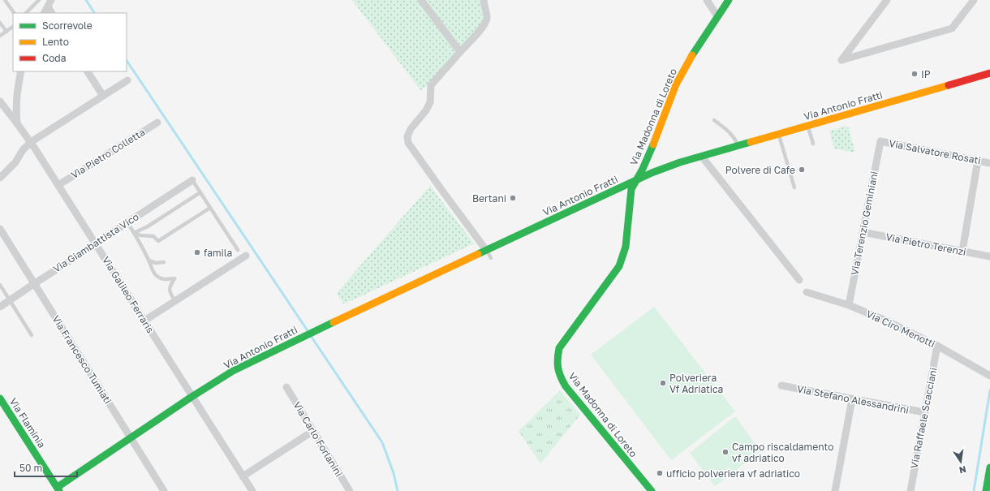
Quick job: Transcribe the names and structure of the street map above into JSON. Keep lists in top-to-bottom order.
{
  "streets": {
    "street": [
      "Via Antonio Fratti",
      "Via Madonna di Loreto",
      "Via Salvatore Rosati",
      "Via Pietro Colletta",
      "Via Terenzio Geminiani",
      "Via Giambattista Vico",
      "Via Pietro Terenzi",
      "Via Galileo Ferraris",
      "Via Ciro Menotti",
      "Via Francesco Tumiati",
      "Via Stefano Alessandrini",
      "Via Raffaele Scacciani",
      "Via Flaminia",
      "Via Carlo Forlanini"
    ]
  },
  "crossings": [
    ["Via Antonio Fratti", "Via Madonna di Loreto"],
    ["Via Antonio Fratti", "Via Galileo Ferraris"],
    ["Via Antonio Fratti", "Via Francesco Tumiati"],
    ["Via Antonio Fratti", "Via Flaminia"],
    ["Via Salvatore Rosati", "Via Terenzio Geminiani"],
    ["Via Pietro Colletta", "Via Galileo Ferraris"],
    ["Via Terenzio Geminiani", "Via Pietro Terenzi"],
    ["Via Terenzio Geminiani", "Via Ciro Menotti"],
    ["Via Giambattista Vico", "Via Galileo Ferraris"],
    ["Via Giambattista Vico", "Via Francesco Tumiati"],
    ["Via Ciro Menotti", "Via Raffaele Scacciani"],
    ["Via Stefano Alessandrini", "Via Raffaele Scacciani"]
  ],
  "places": [
    "IP",
    "Polvere di Cafe",
    "Bertani",
    "famila",
    "Polveriera Vf Adriatica",
    "Campo riscaldamento vf adriatico",
    "ufficio polveriera vf adriatico"
  ],
  "legend": ["Scorrevole", "Lento", "Coda"],
  "scale_bar": "50 m",
  "north": "bottom"
}
